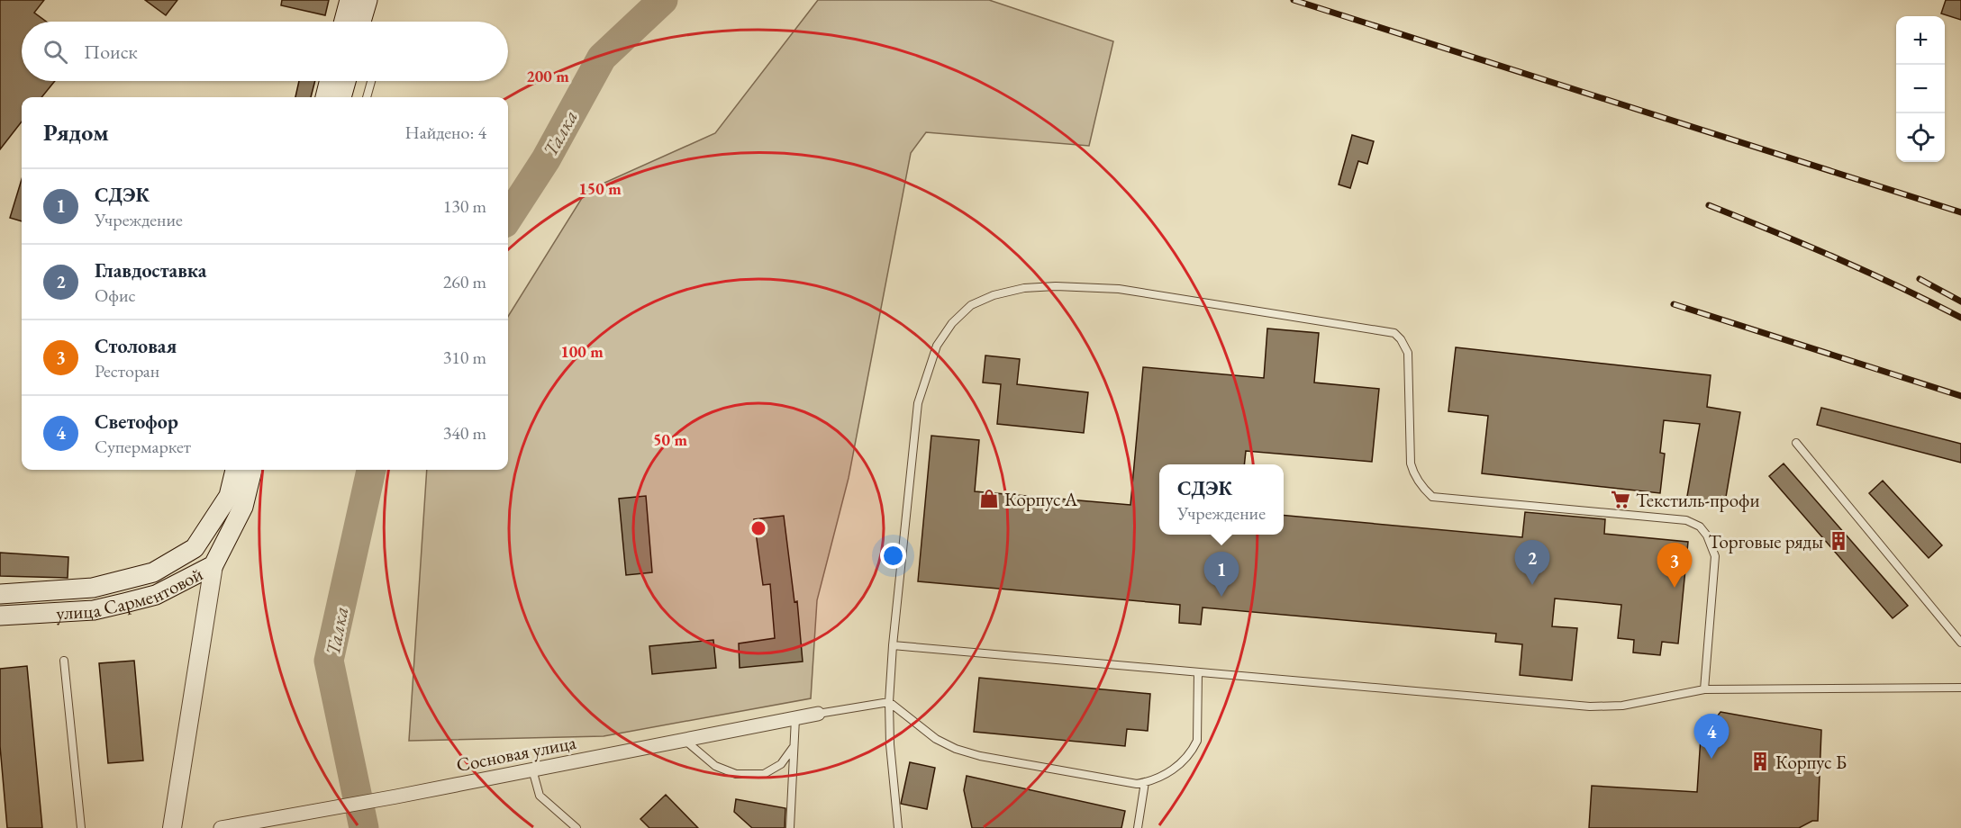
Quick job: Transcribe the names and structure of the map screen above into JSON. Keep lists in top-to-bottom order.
{
  "streets": {
    "main road": ["улица Сарментовой"],
    "street": ["Сосновая улица"]
  },
  "water": ["Талка"],
  "places": {
    "shop": ["Корпус А"],
    "supermarket": ["Текстиль-профи"],
    "building": ["Торговые ряды", "Корпус Б"]
  },
  "page": {
    "map_buttons": ["+", "−"],
    "search": "Поиск",
    "heading": ["Рядом", "Найдено: 4"],
    "list": [
      {
        "mark": "1",
        "name": "СДЭК",
        "note": "Учреждение",
        "value": "130 m"
      },
      {
        "mark": "2",
        "name": "Главдоставка",
        "note": "Офис",
        "value": "260 m"
      },
      {
        "mark": "3",
        "name": "Столовая",
        "note": "Ресторан",
        "value": "310 m"
      },
      {
        "mark": "4",
        "name": "Светофор",
        "note": "Супермаркет",
        "value": "340 m"
      }
    ],
    "popup": ["СДЭК", "Учреждение"],
    "pins": [
      "2",
      "3",
      "1",
      "4"
    ]
  },
  "rings": [
    "200 m",
    "150 m",
    "100 m",
    "50 m"
  ]
}
